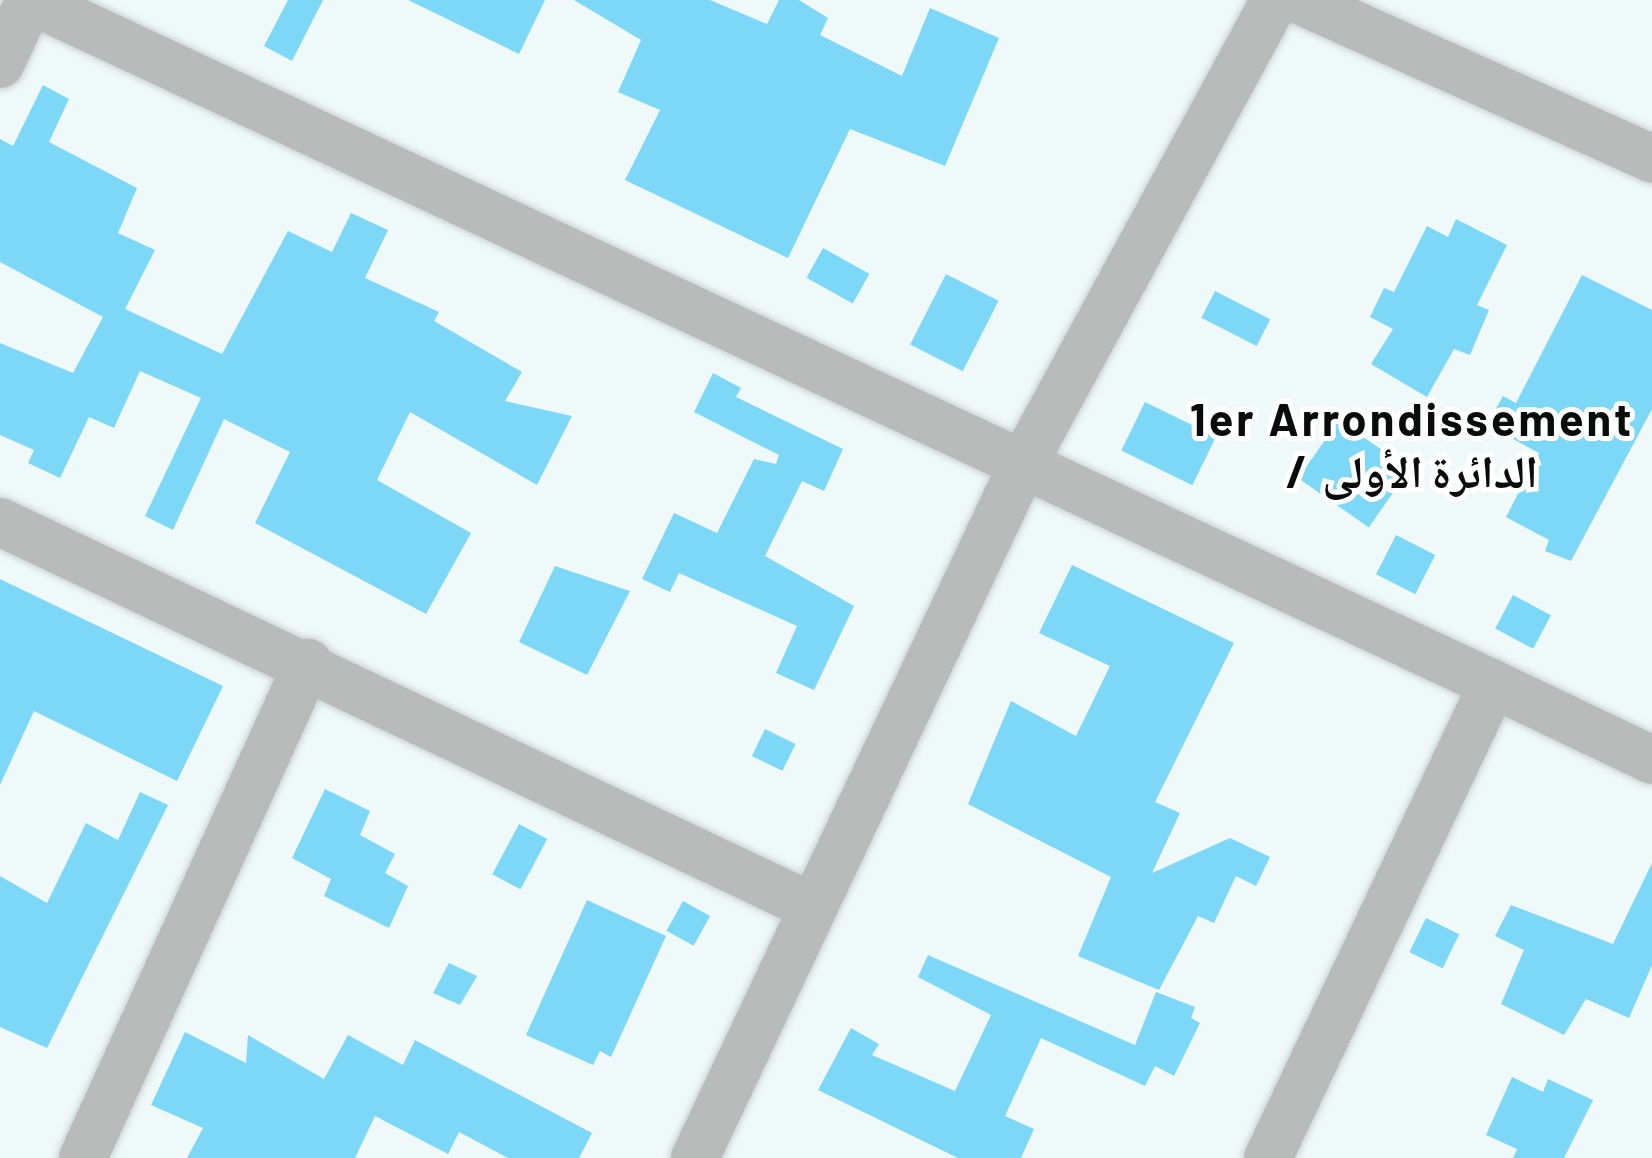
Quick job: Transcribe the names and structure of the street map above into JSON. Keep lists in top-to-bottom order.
{
  "districts": ["1er Arrondissement / الدائرة الأولى"]
}
